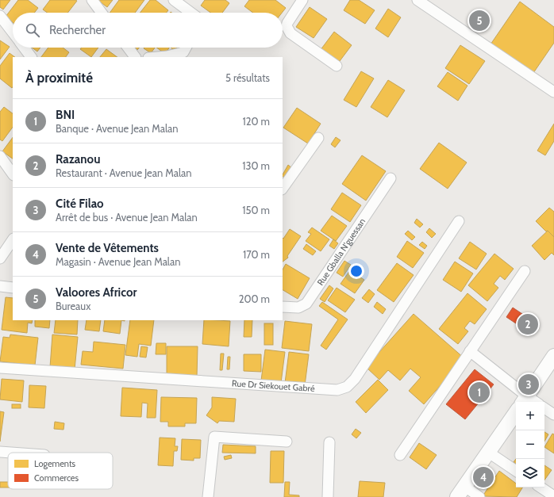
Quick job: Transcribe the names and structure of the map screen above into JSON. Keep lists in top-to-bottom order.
{
  "streets": {
    "street": ["Rue Gballa N'guessan", "Rue Dr Siekouet Gabré"]
  },
  "legend": ["Logements", "Commerces"],
  "page": {
    "pins": [
      "5",
      "2",
      "3",
      "1",
      "4"
    ],
    "search": "Rechercher",
    "heading": ["À proximité", "5 résultats"],
    "list": [
      {
        "mark": "1",
        "name": "BNI",
        "note": "Banque · Avenue Jean Malan",
        "value": "120 m"
      },
      {
        "mark": "2",
        "name": "Razanou",
        "note": "Restaurant · Avenue Jean Malan",
        "value": "130 m"
      },
      {
        "mark": "3",
        "name": "Cité Filao",
        "note": "Arrêt de bus · Avenue Jean Malan",
        "value": "150 m"
      },
      {
        "mark": "4",
        "name": "Vente de Vêtements",
        "note": "Magasin · Avenue Jean Malan",
        "value": "170 m"
      },
      {
        "mark": "5",
        "name": "Valoores Africor",
        "note": "Bureaux",
        "value": "200 m"
      }
    ],
    "map_buttons": ["+", "−"]
  }
}
